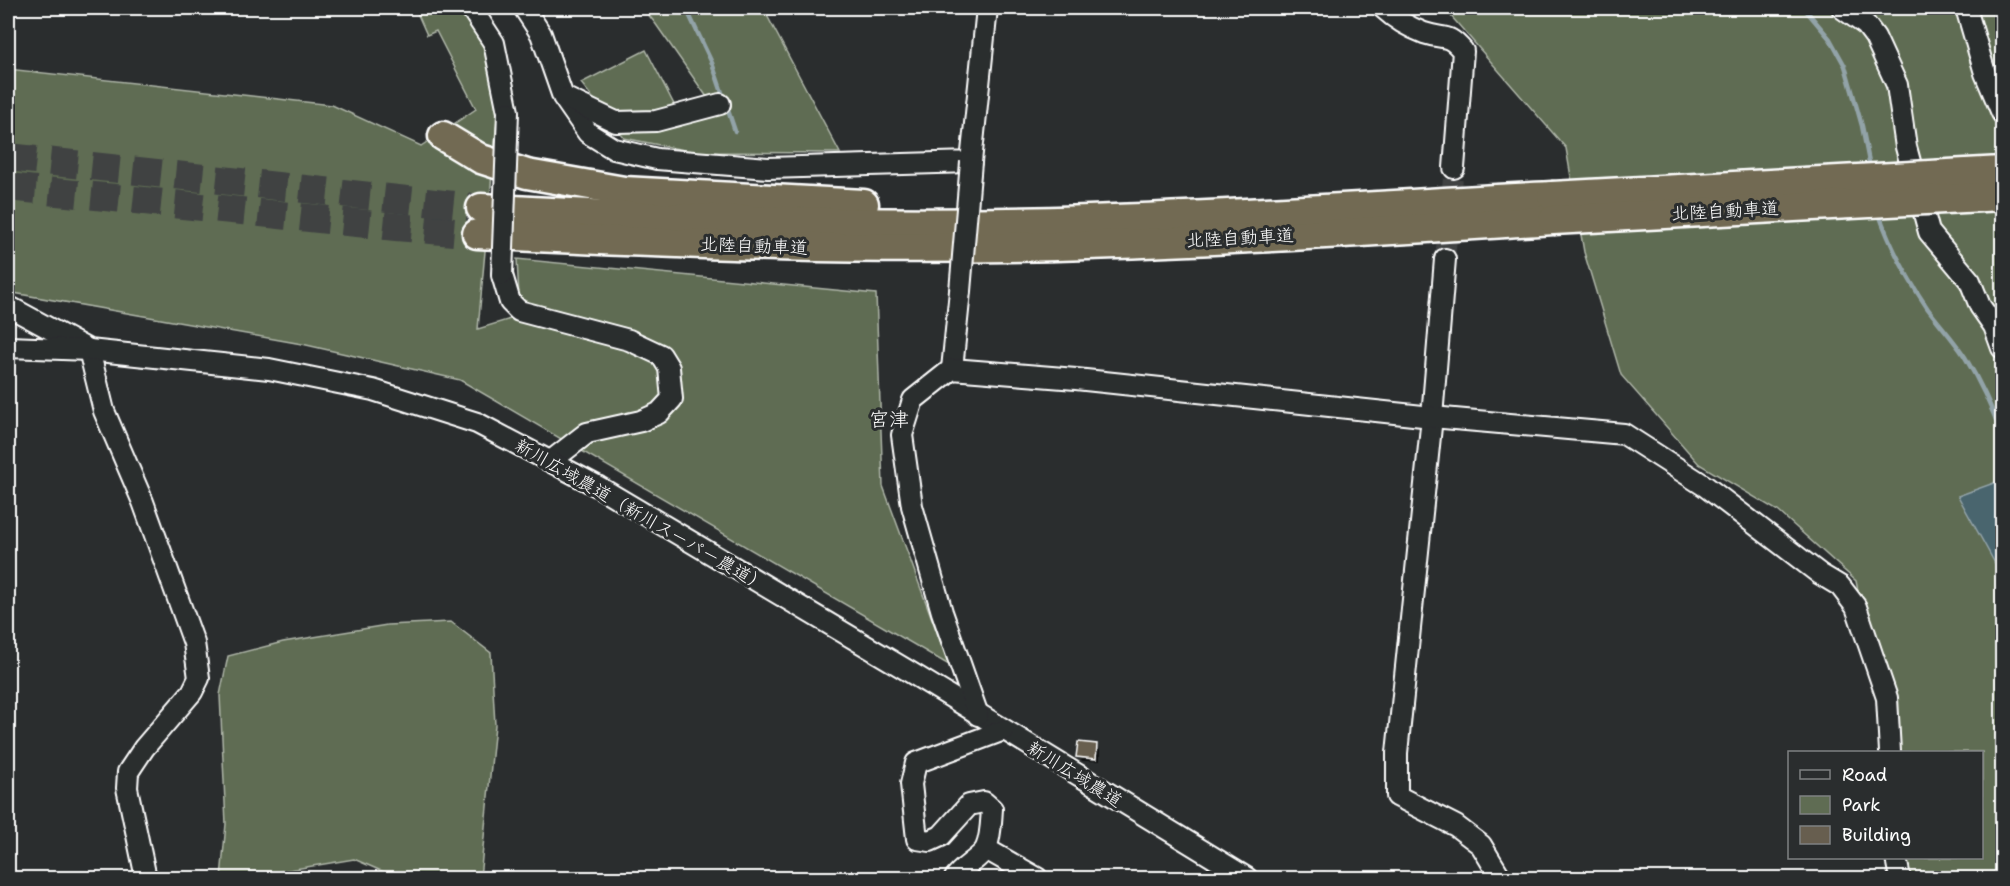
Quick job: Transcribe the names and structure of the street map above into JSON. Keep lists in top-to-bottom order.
{
  "streets": {
    "highway": ["北陸自動車道"],
    "street": ["新川広域農道（新川スーパー農道）", "新川広域農道"]
  },
  "crossings": [
    ["新川広域農道（新川スーパー農道）", "新川広域農道"]
  ],
  "districts": ["宮津"],
  "legend": ["Road", "Park", "Building"]
}
